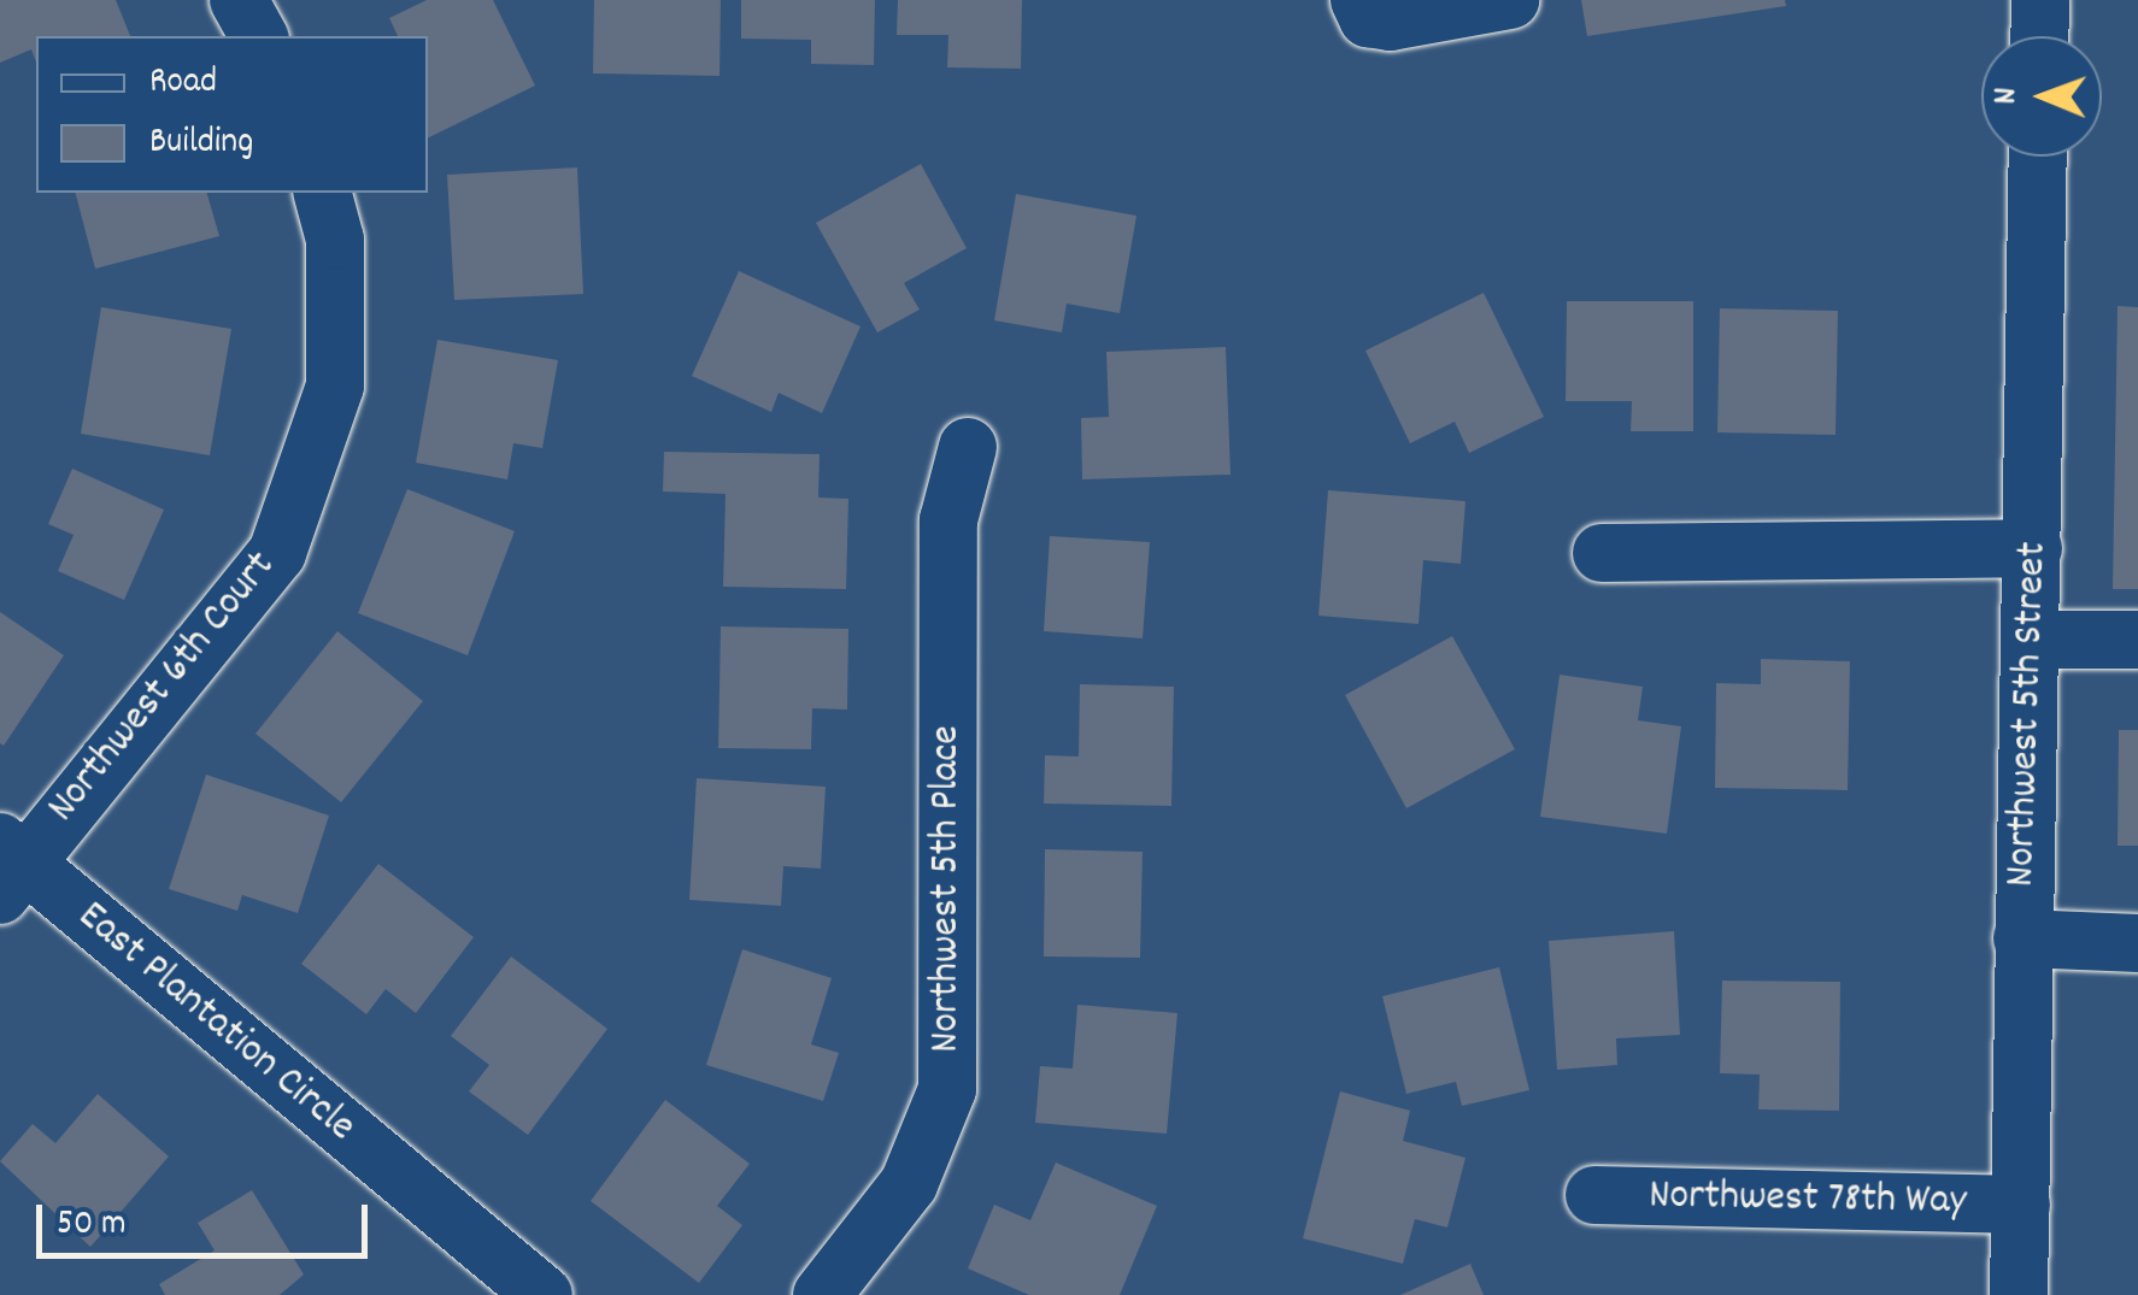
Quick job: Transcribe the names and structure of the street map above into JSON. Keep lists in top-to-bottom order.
{
  "streets": {
    "street": [
      "Northwest 6th Court",
      "Northwest 5th Street",
      "Northwest 5th Place",
      "East Plantation Circle",
      "Northwest 78th Way"
    ]
  },
  "crossings": [
    ["Northwest 6th Court", "East Plantation Circle"],
    ["Northwest 5th Street", "Northwest 78th Way"]
  ],
  "legend": ["Road", "Building"],
  "scale_bar": "50 m",
  "north": "left"
}
